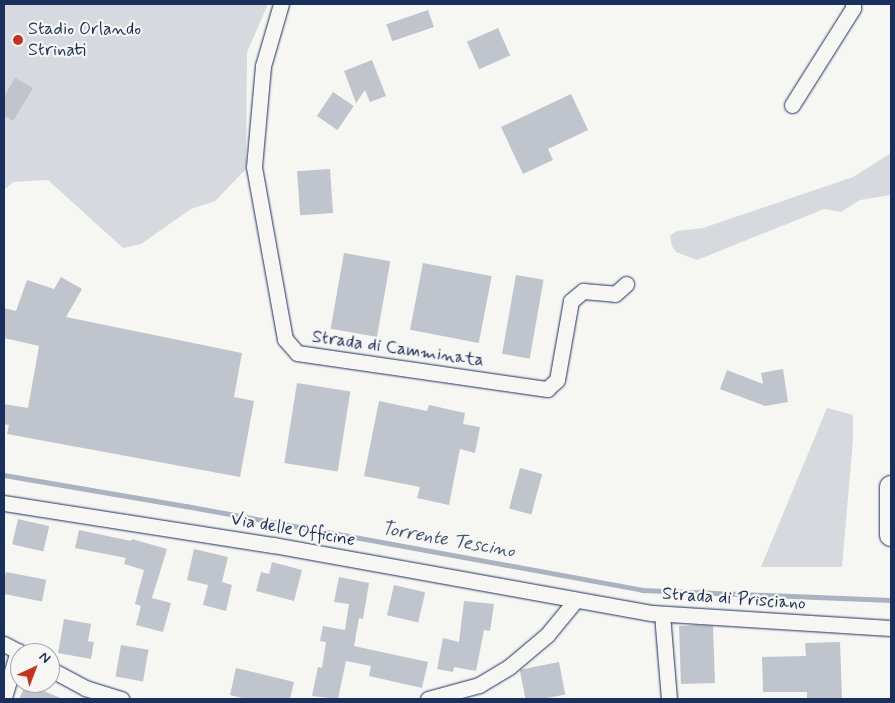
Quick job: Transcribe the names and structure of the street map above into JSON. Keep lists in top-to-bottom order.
{
  "streets": {
    "street": ["Strada di Camminata", "Via delle Officine", "Strada di Prisciano"]
  },
  "crossings": [
    ["Via delle Officine", "Strada di Prisciano"]
  ],
  "water": ["Torrente Tescino"],
  "places": ["Stadio Orlando Strinati"],
  "north": "top right"
}
